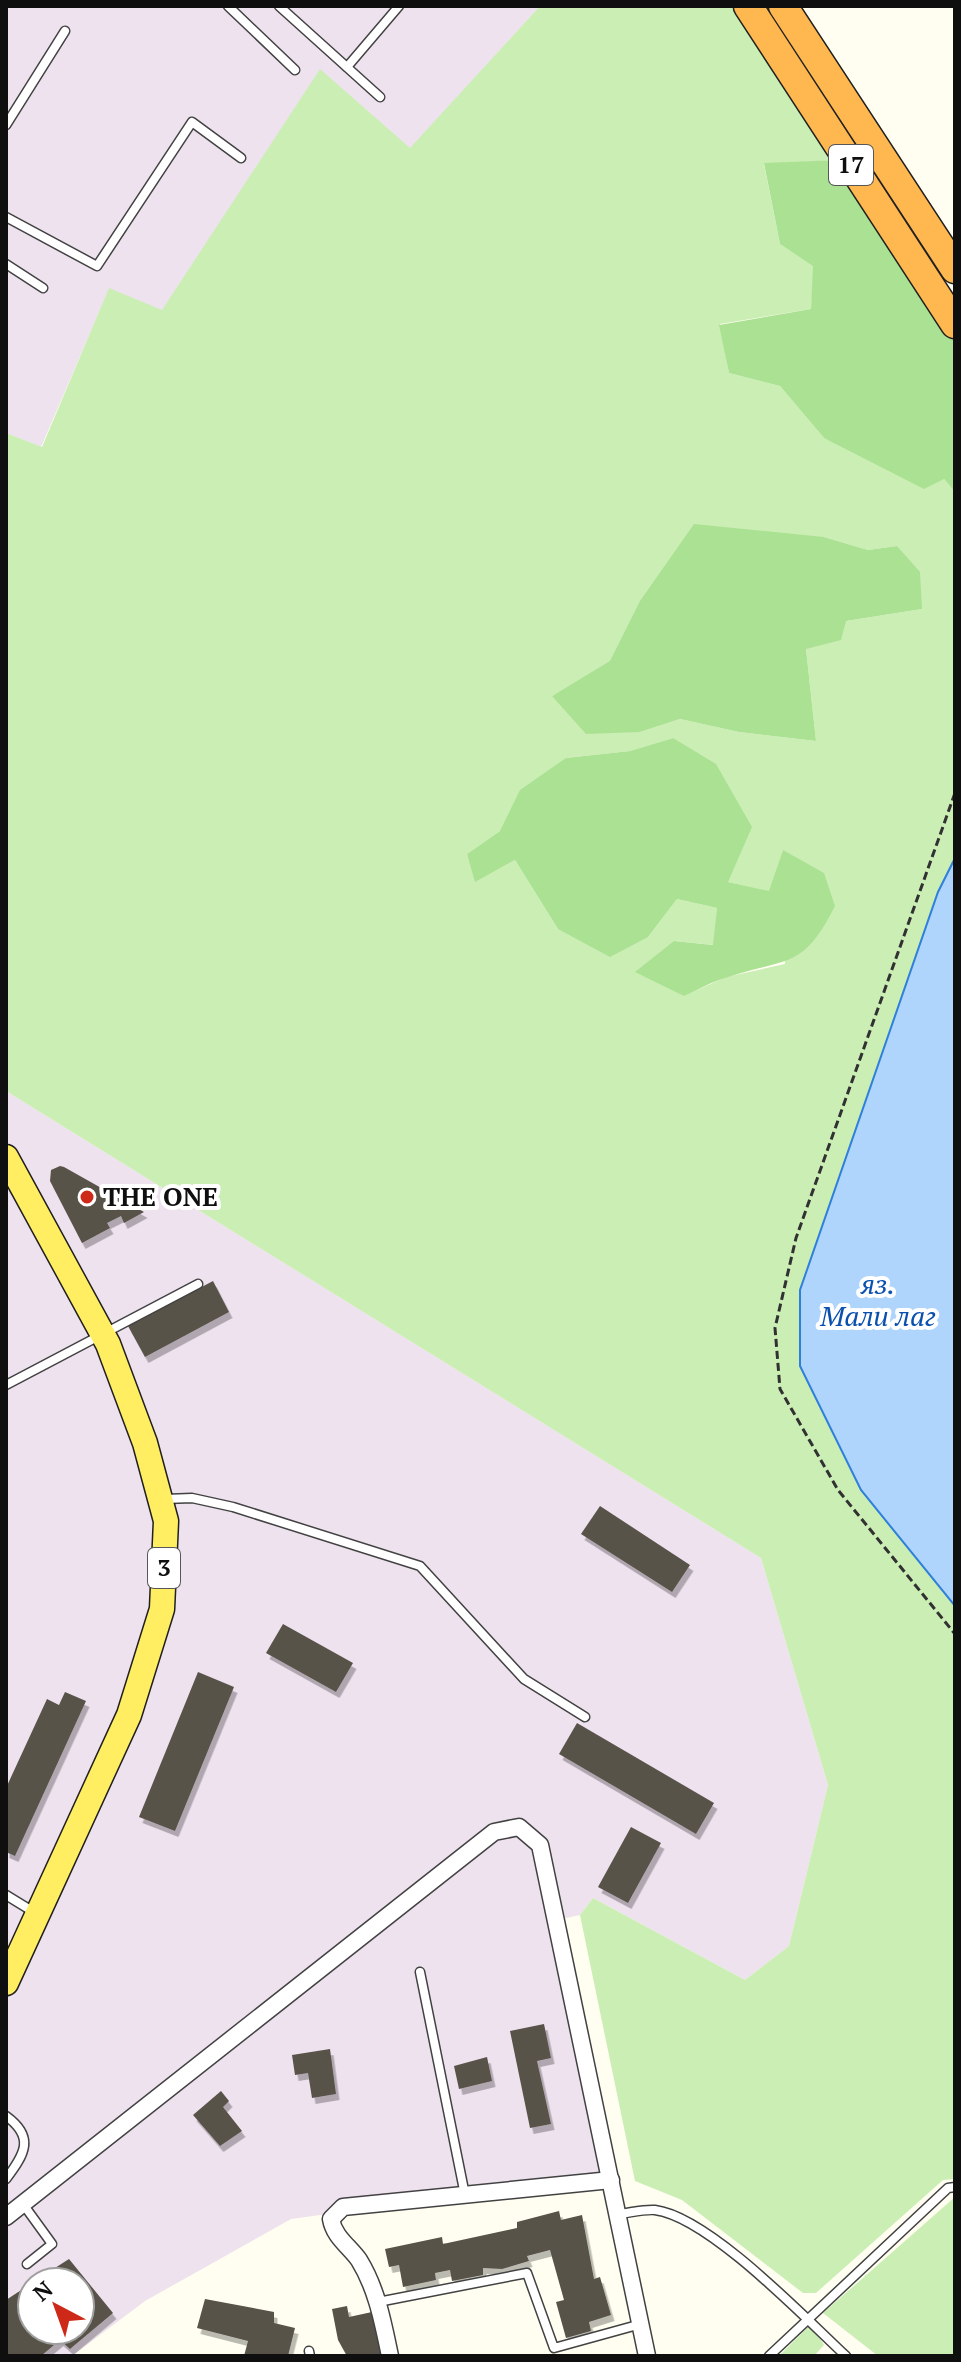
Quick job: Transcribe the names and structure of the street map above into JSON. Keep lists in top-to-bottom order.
{
  "streets": {
    "highway": ["17"],
    "main road": ["3"]
  },
  "water": ["яз. Мали лаг"],
  "places": ["THE ONE"],
  "north": "top left"
}
